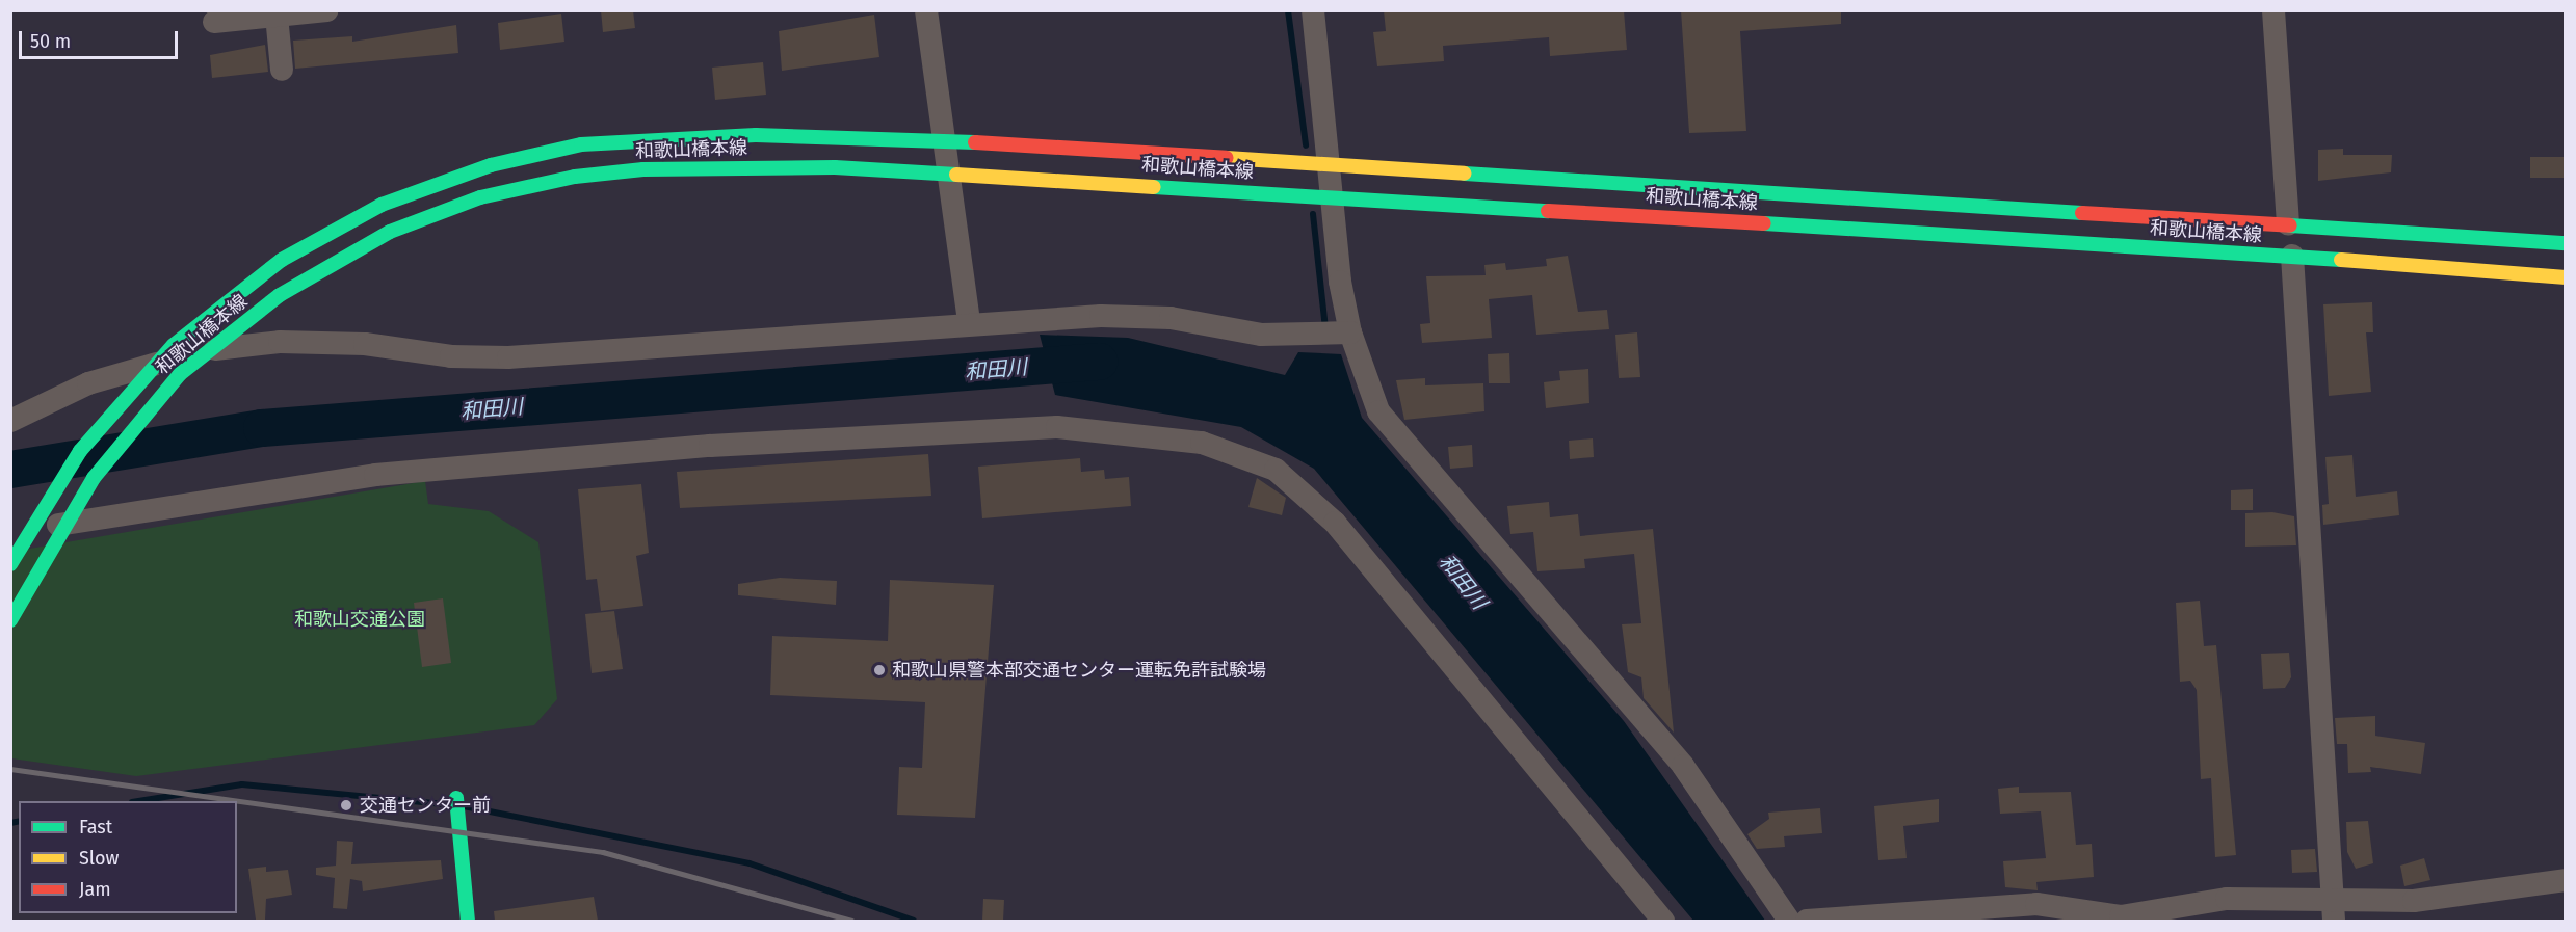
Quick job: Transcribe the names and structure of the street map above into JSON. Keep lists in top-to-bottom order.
{
  "streets": {
    "main road": ["和歌山橋本線"]
  },
  "water": ["和田川"],
  "parks": ["和歌山交通公園"],
  "places": ["和歌山県警本部交通センター運転免許試験場", "交通センター前"],
  "legend": ["Fast", "Slow", "Jam"],
  "scale_bar": "50 m"
}
